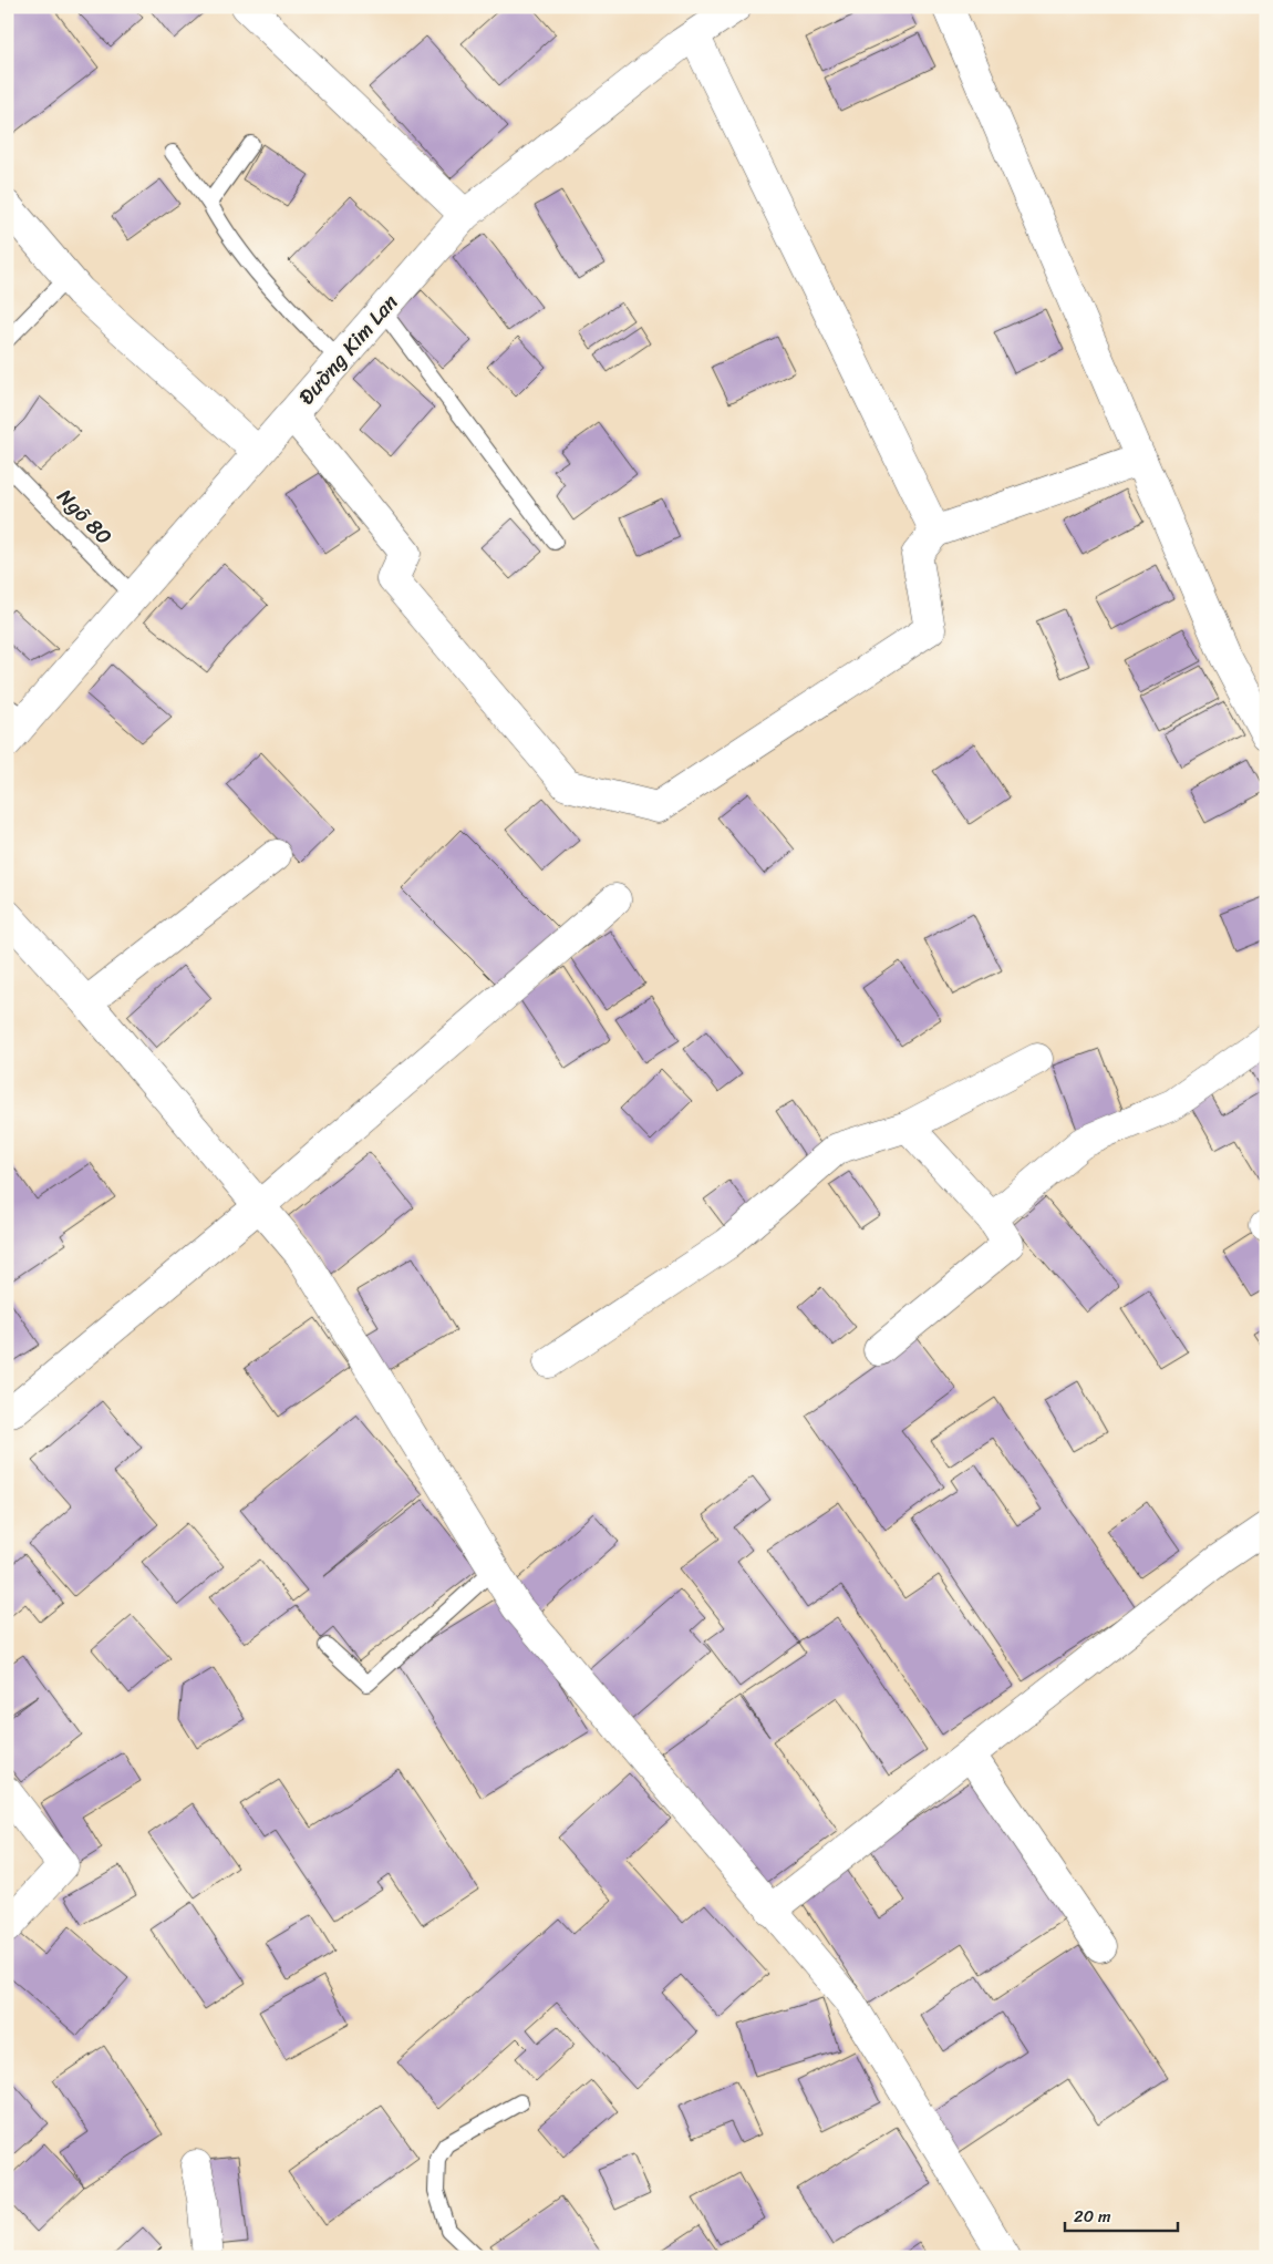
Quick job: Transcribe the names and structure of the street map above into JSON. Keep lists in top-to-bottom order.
{
  "streets": {
    "street": ["Đường Kim Lan"],
    "lane": ["Ngõ 80"]
  },
  "crossings": [
    ["Đường Kim Lan", "Ngõ 80"]
  ],
  "scale_bar": "20 m"
}
